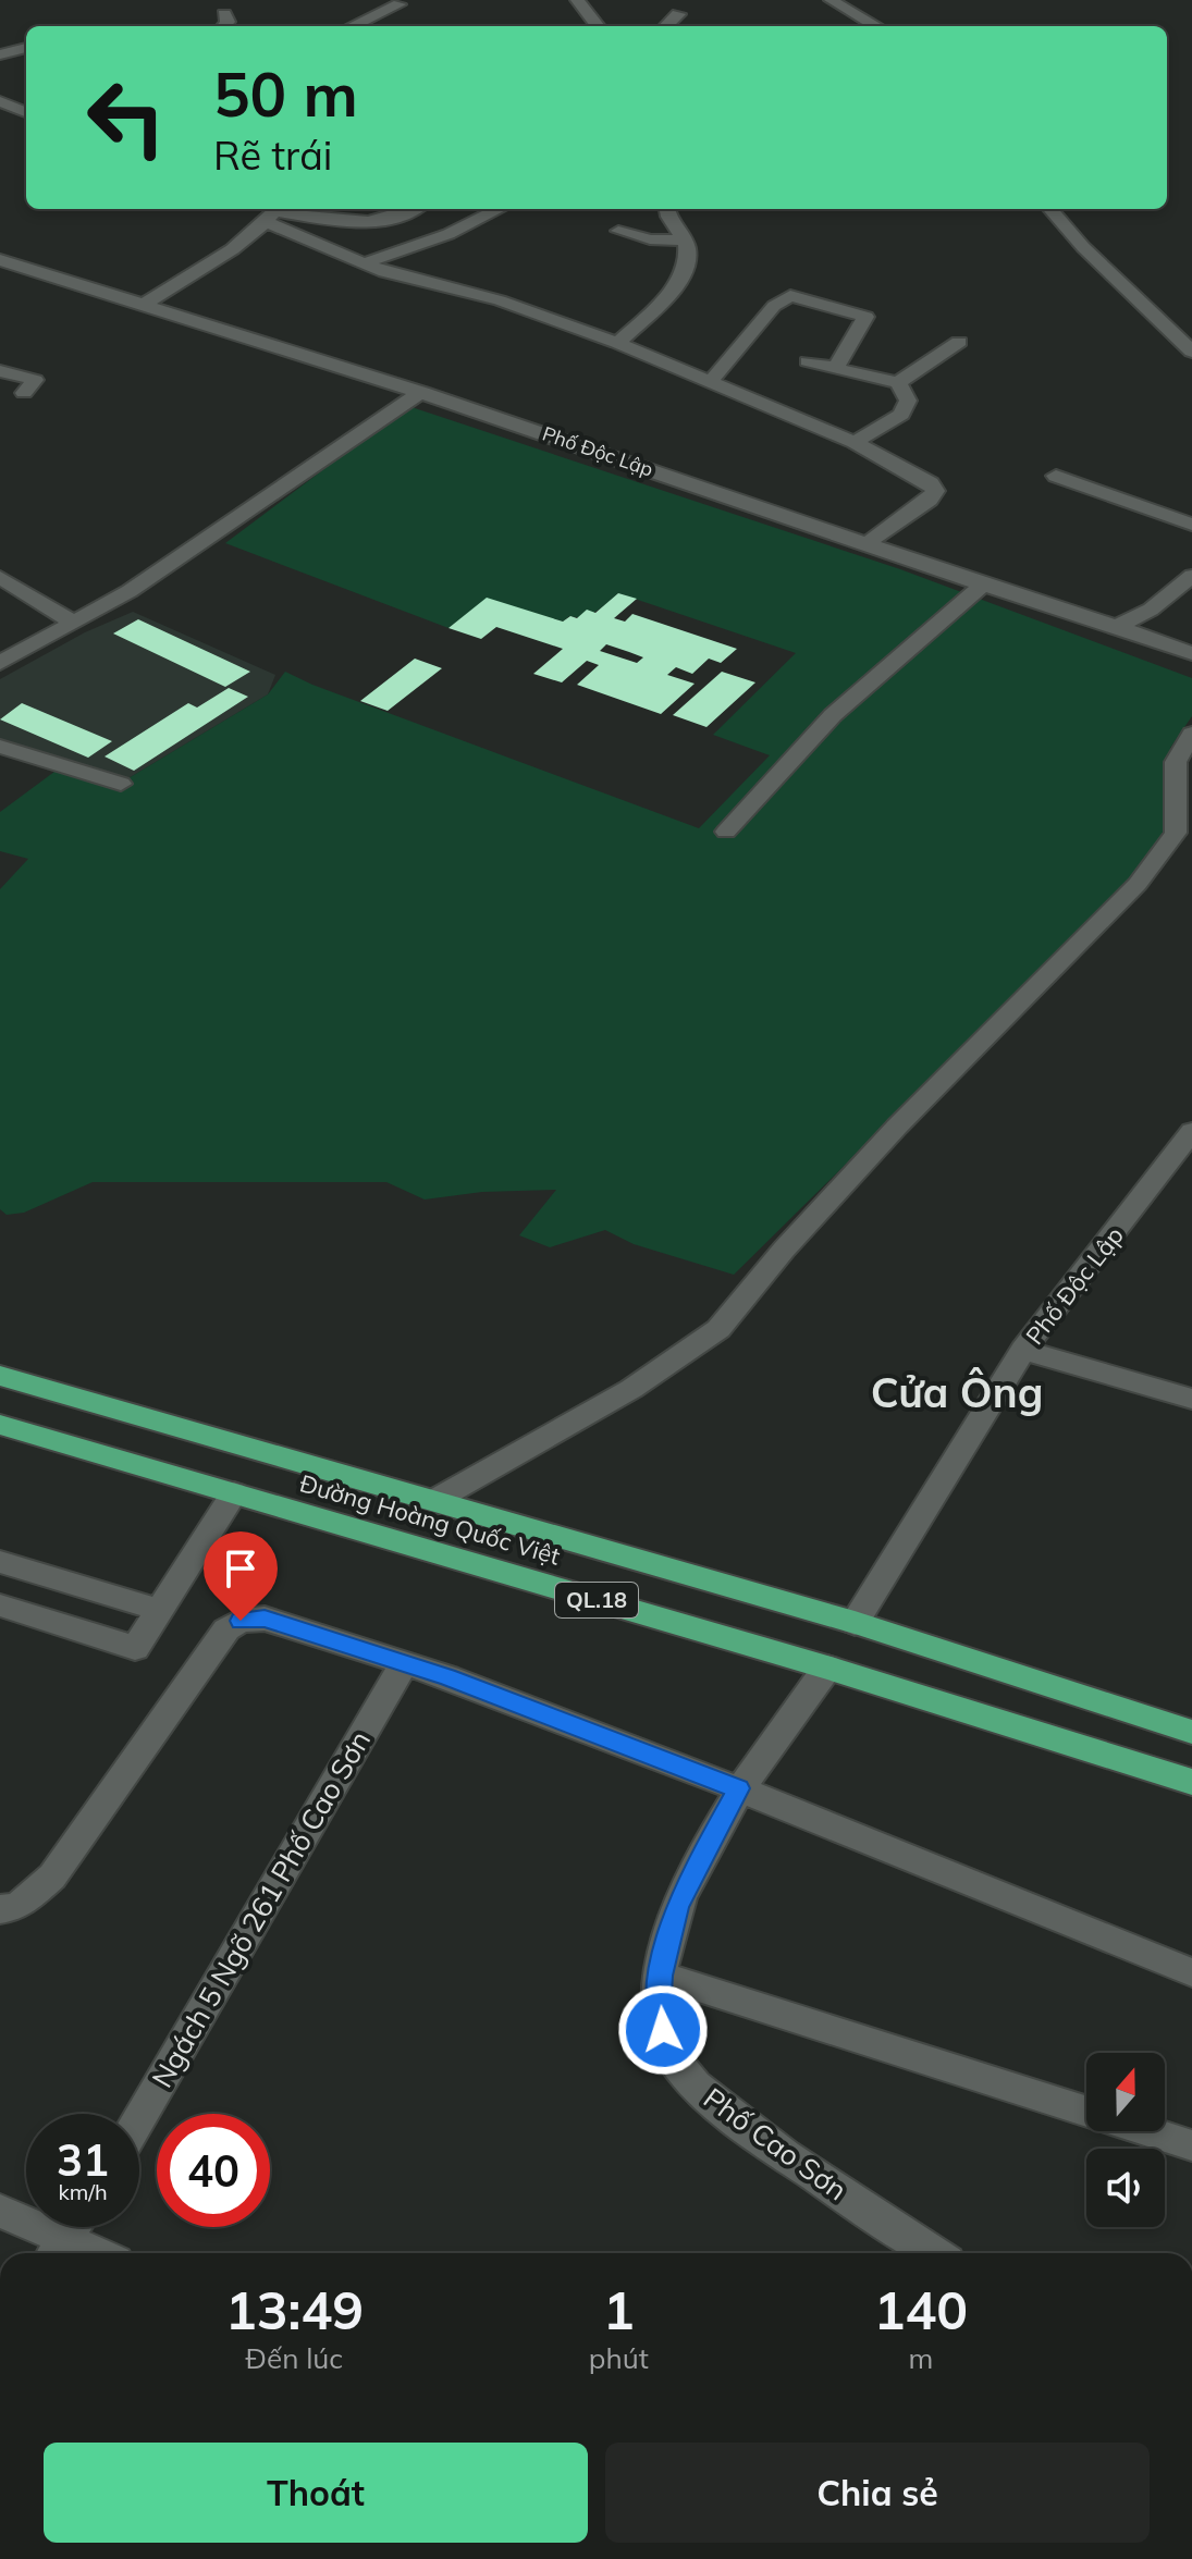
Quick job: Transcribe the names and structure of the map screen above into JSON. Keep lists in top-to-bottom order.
{
  "streets": {
    "highway": ["Đường Hoàng Quốc Việt", "QL.18"],
    "street": ["Phố Độc Lập", "Ngách 5 Ngõ 261 Phố Cao Sơn", "Phố Cao Sơn"]
  },
  "crossings": [
    ["Phố Độc Lập", "Đường Hoàng Quốc Việt"],
    ["Đường Hoàng Quốc Việt", "Phố Cao Sơn"]
  ],
  "districts": ["Cửa Ông"],
  "north": "top",
  "page": {
    "turn": ["50 m", "Rẽ trái"],
    "speed": "31 km/h",
    "limit": "40",
    "eta": [
      "13:49",
      "Đến lúc",
      "1",
      "phút",
      "140",
      "m"
    ],
    "buttons": ["Thoát", "Chia sẻ"]
  }
}
